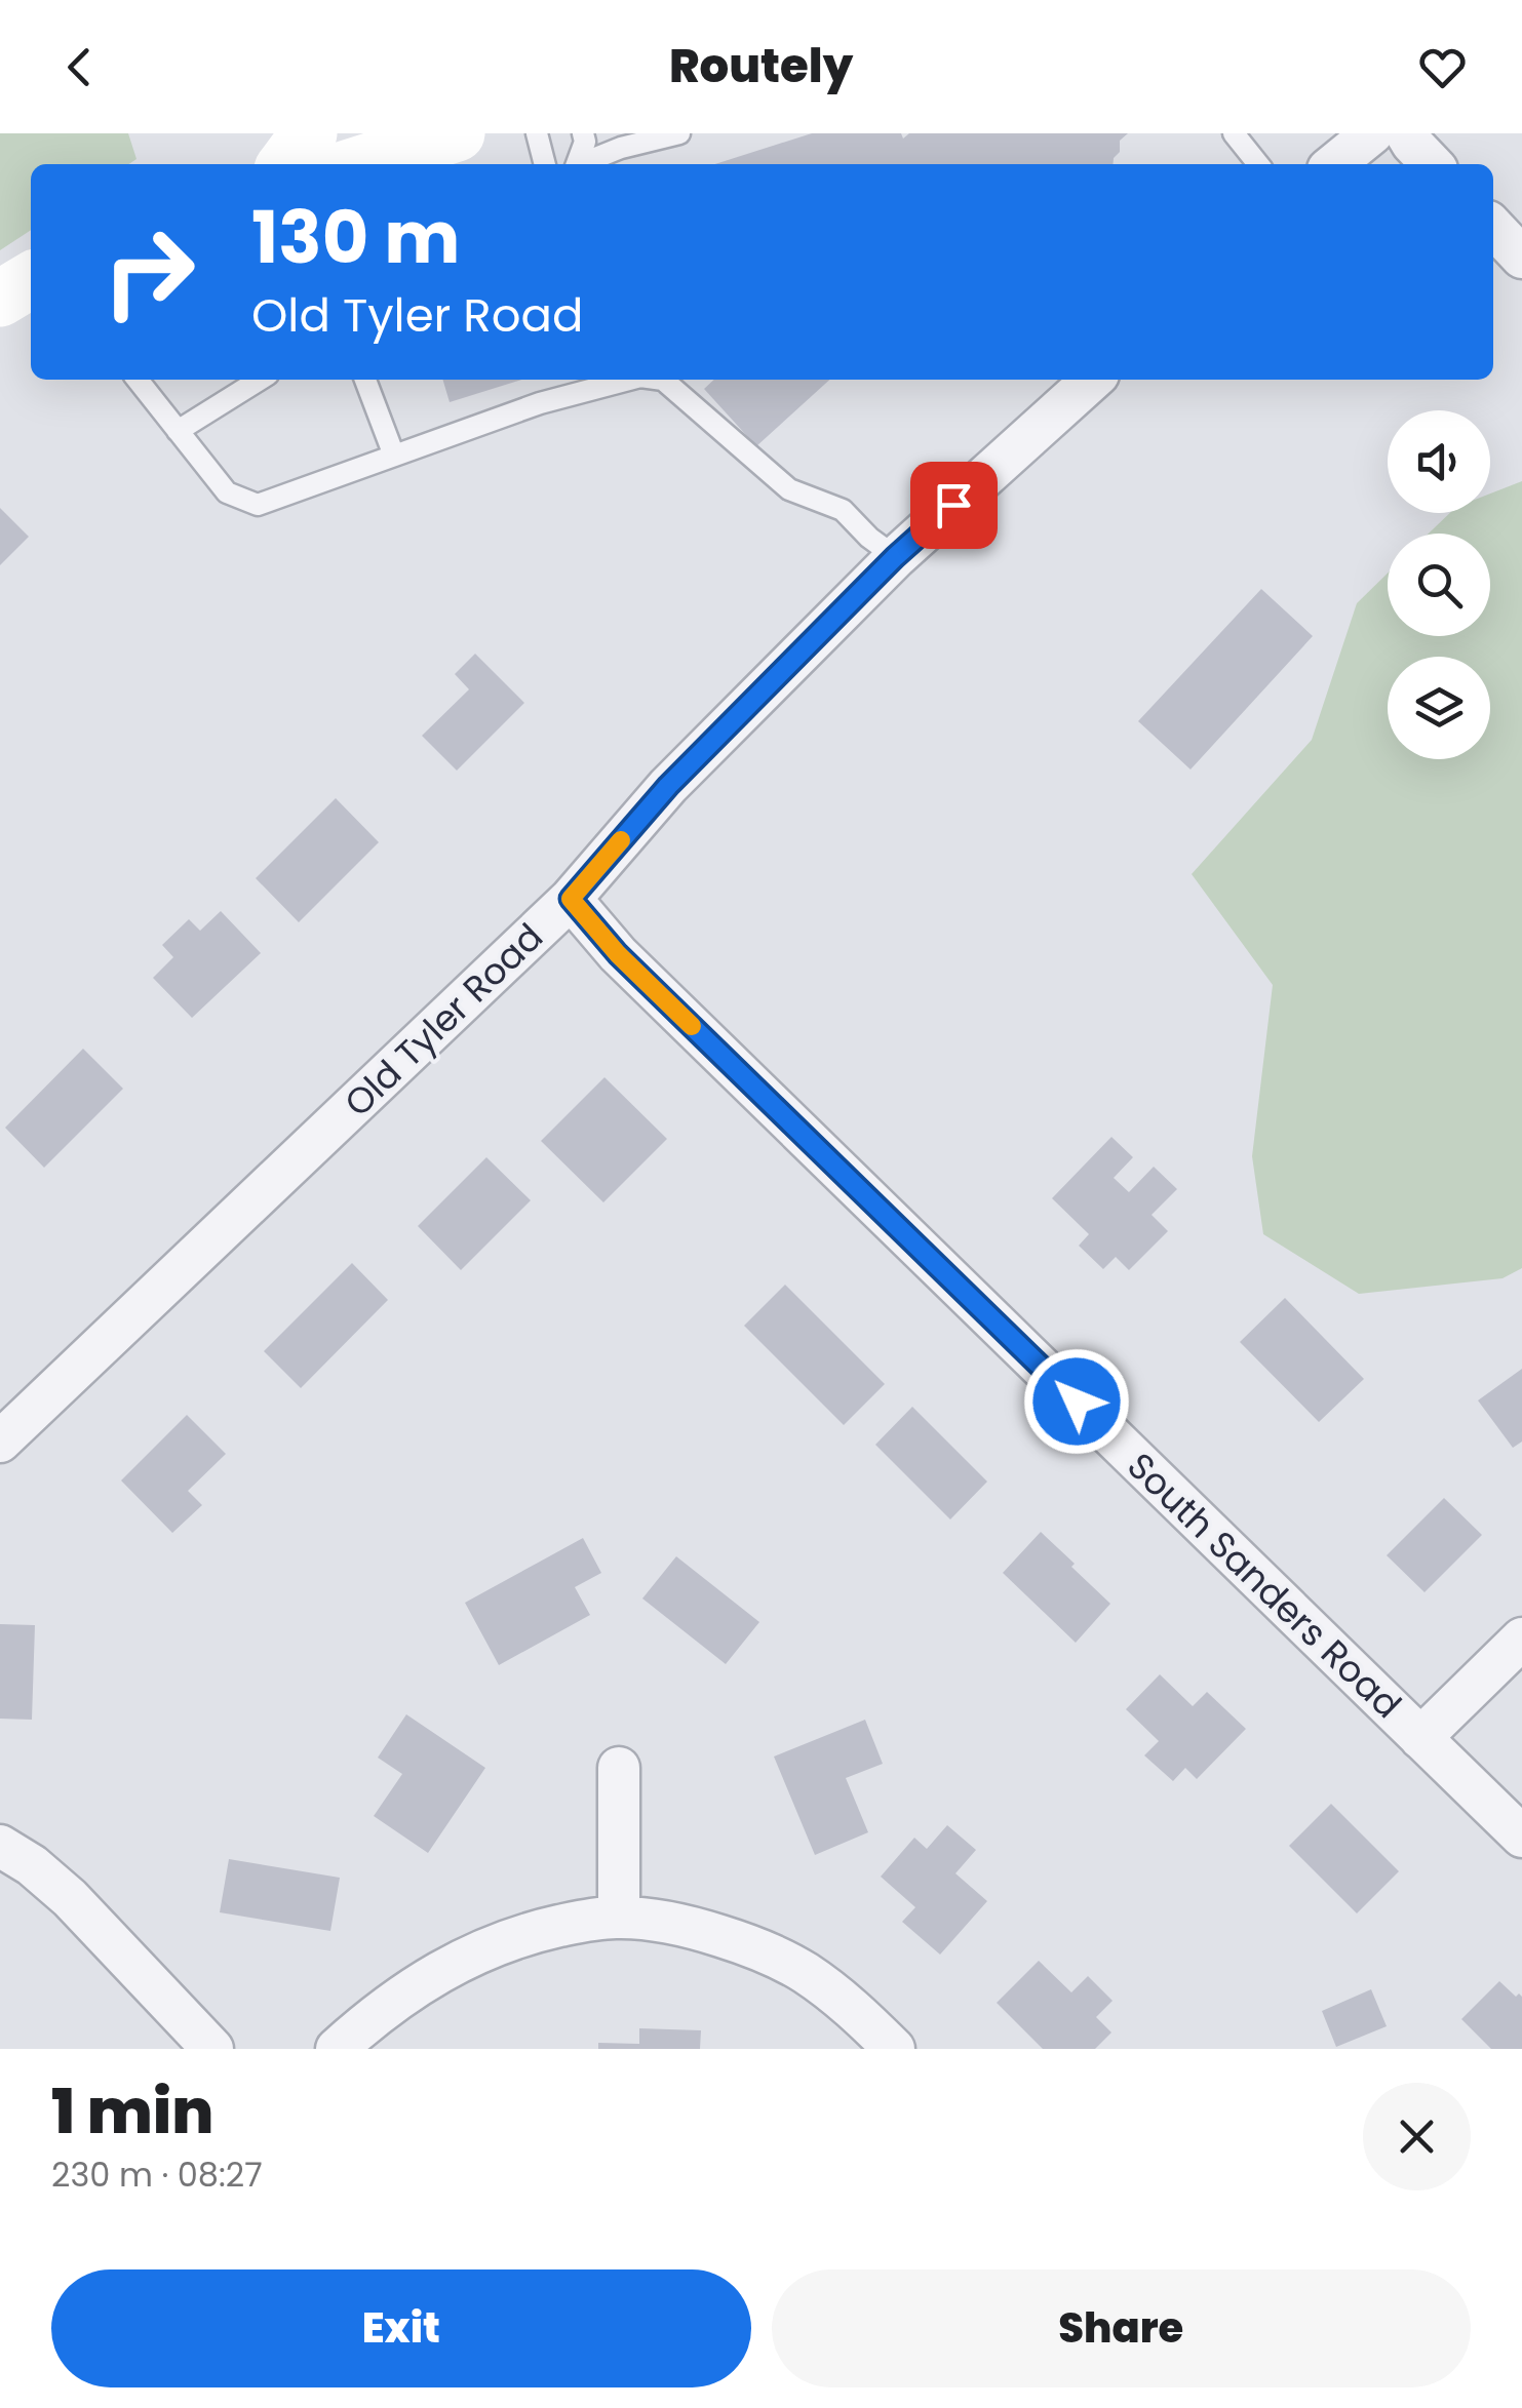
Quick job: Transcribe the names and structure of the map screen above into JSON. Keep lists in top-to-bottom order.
{
  "streets": {
    "street": ["Old Tyler Road", "South Sanders Road"]
  },
  "crossings": [
    ["Old Tyler Road", "South Sanders Road"]
  ],
  "page": {
    "header": "Routely",
    "turn": ["130 m", "Old Tyler Road"],
    "heading": ["1 min", "230 m · 08:27"],
    "buttons": ["Exit", "Share"]
  }
}
